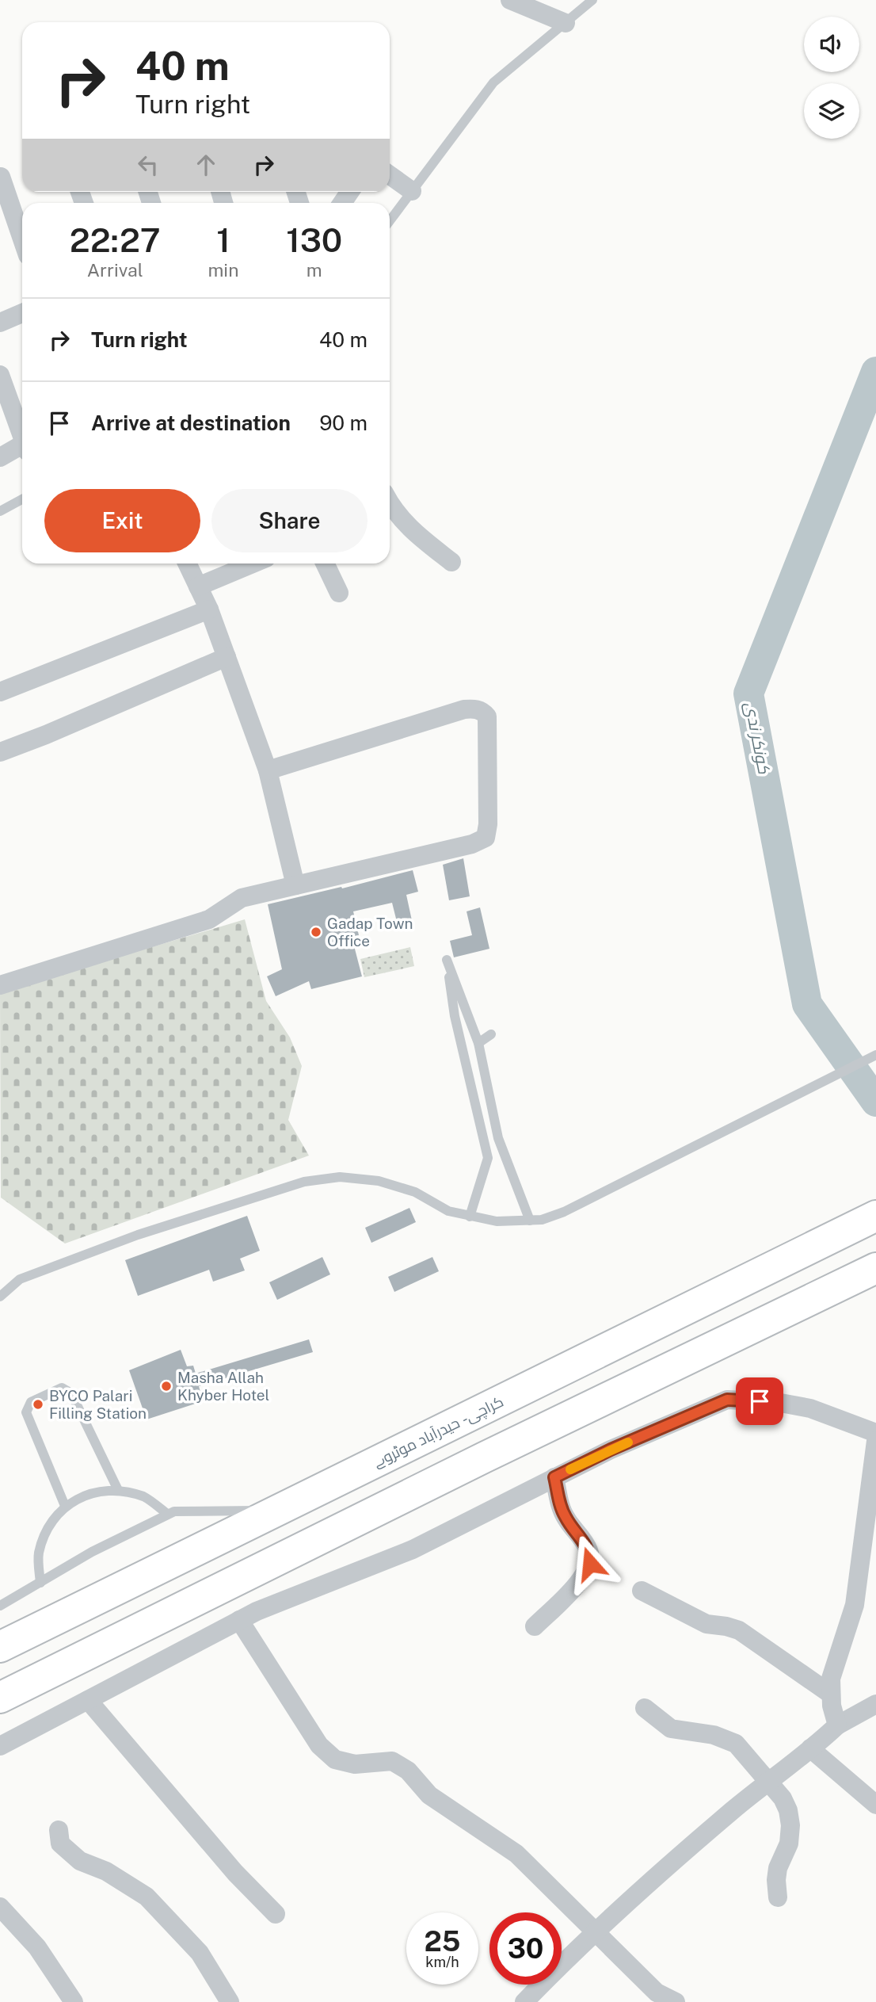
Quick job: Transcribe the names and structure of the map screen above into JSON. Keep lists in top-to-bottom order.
{
  "streets": {
    "highway": ["کراچی - حیدرآباد موٹروے"]
  },
  "water": ["کونکر ندی"],
  "places": ["Gadap Town Office", "Masha Allah Khyber Hotel", "BYCO Palari Filling Station"],
  "page": {
    "turn": ["40 m", "Turn right"],
    "eta": [
      "22:27",
      "Arrival",
      "1",
      "min",
      "130",
      "m"
    ],
    "list": [
      {
        "name": "Turn right",
        "value": "40 m"
      },
      {
        "name": "Arrive at destination",
        "value": "90 m"
      }
    ],
    "buttons": ["Exit", "Share"],
    "speed": "25 km/h",
    "limit": "30"
  }
}
